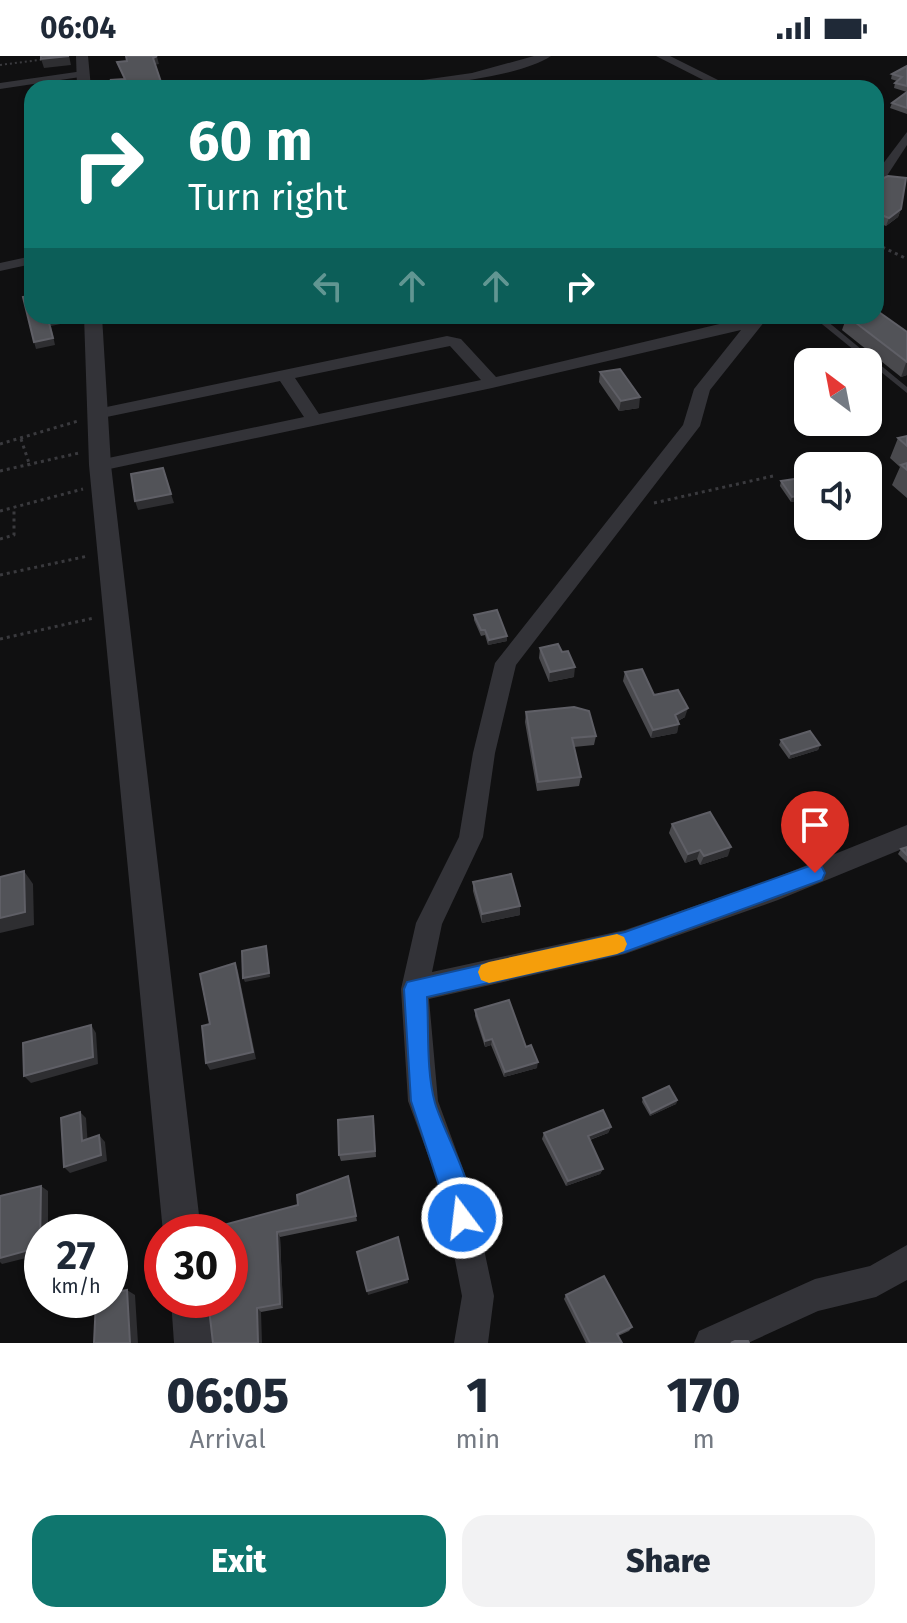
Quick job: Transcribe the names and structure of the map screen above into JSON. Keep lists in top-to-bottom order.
{
  "north": "top left",
  "page": {
    "status": "06:04",
    "turn": ["60 m", "Turn right"],
    "speed": "27 km/h",
    "limit": "30",
    "eta": [
      "06:05",
      "Arrival",
      "1",
      "min",
      "170",
      "m"
    ],
    "buttons": ["Exit", "Share"]
  }
}
